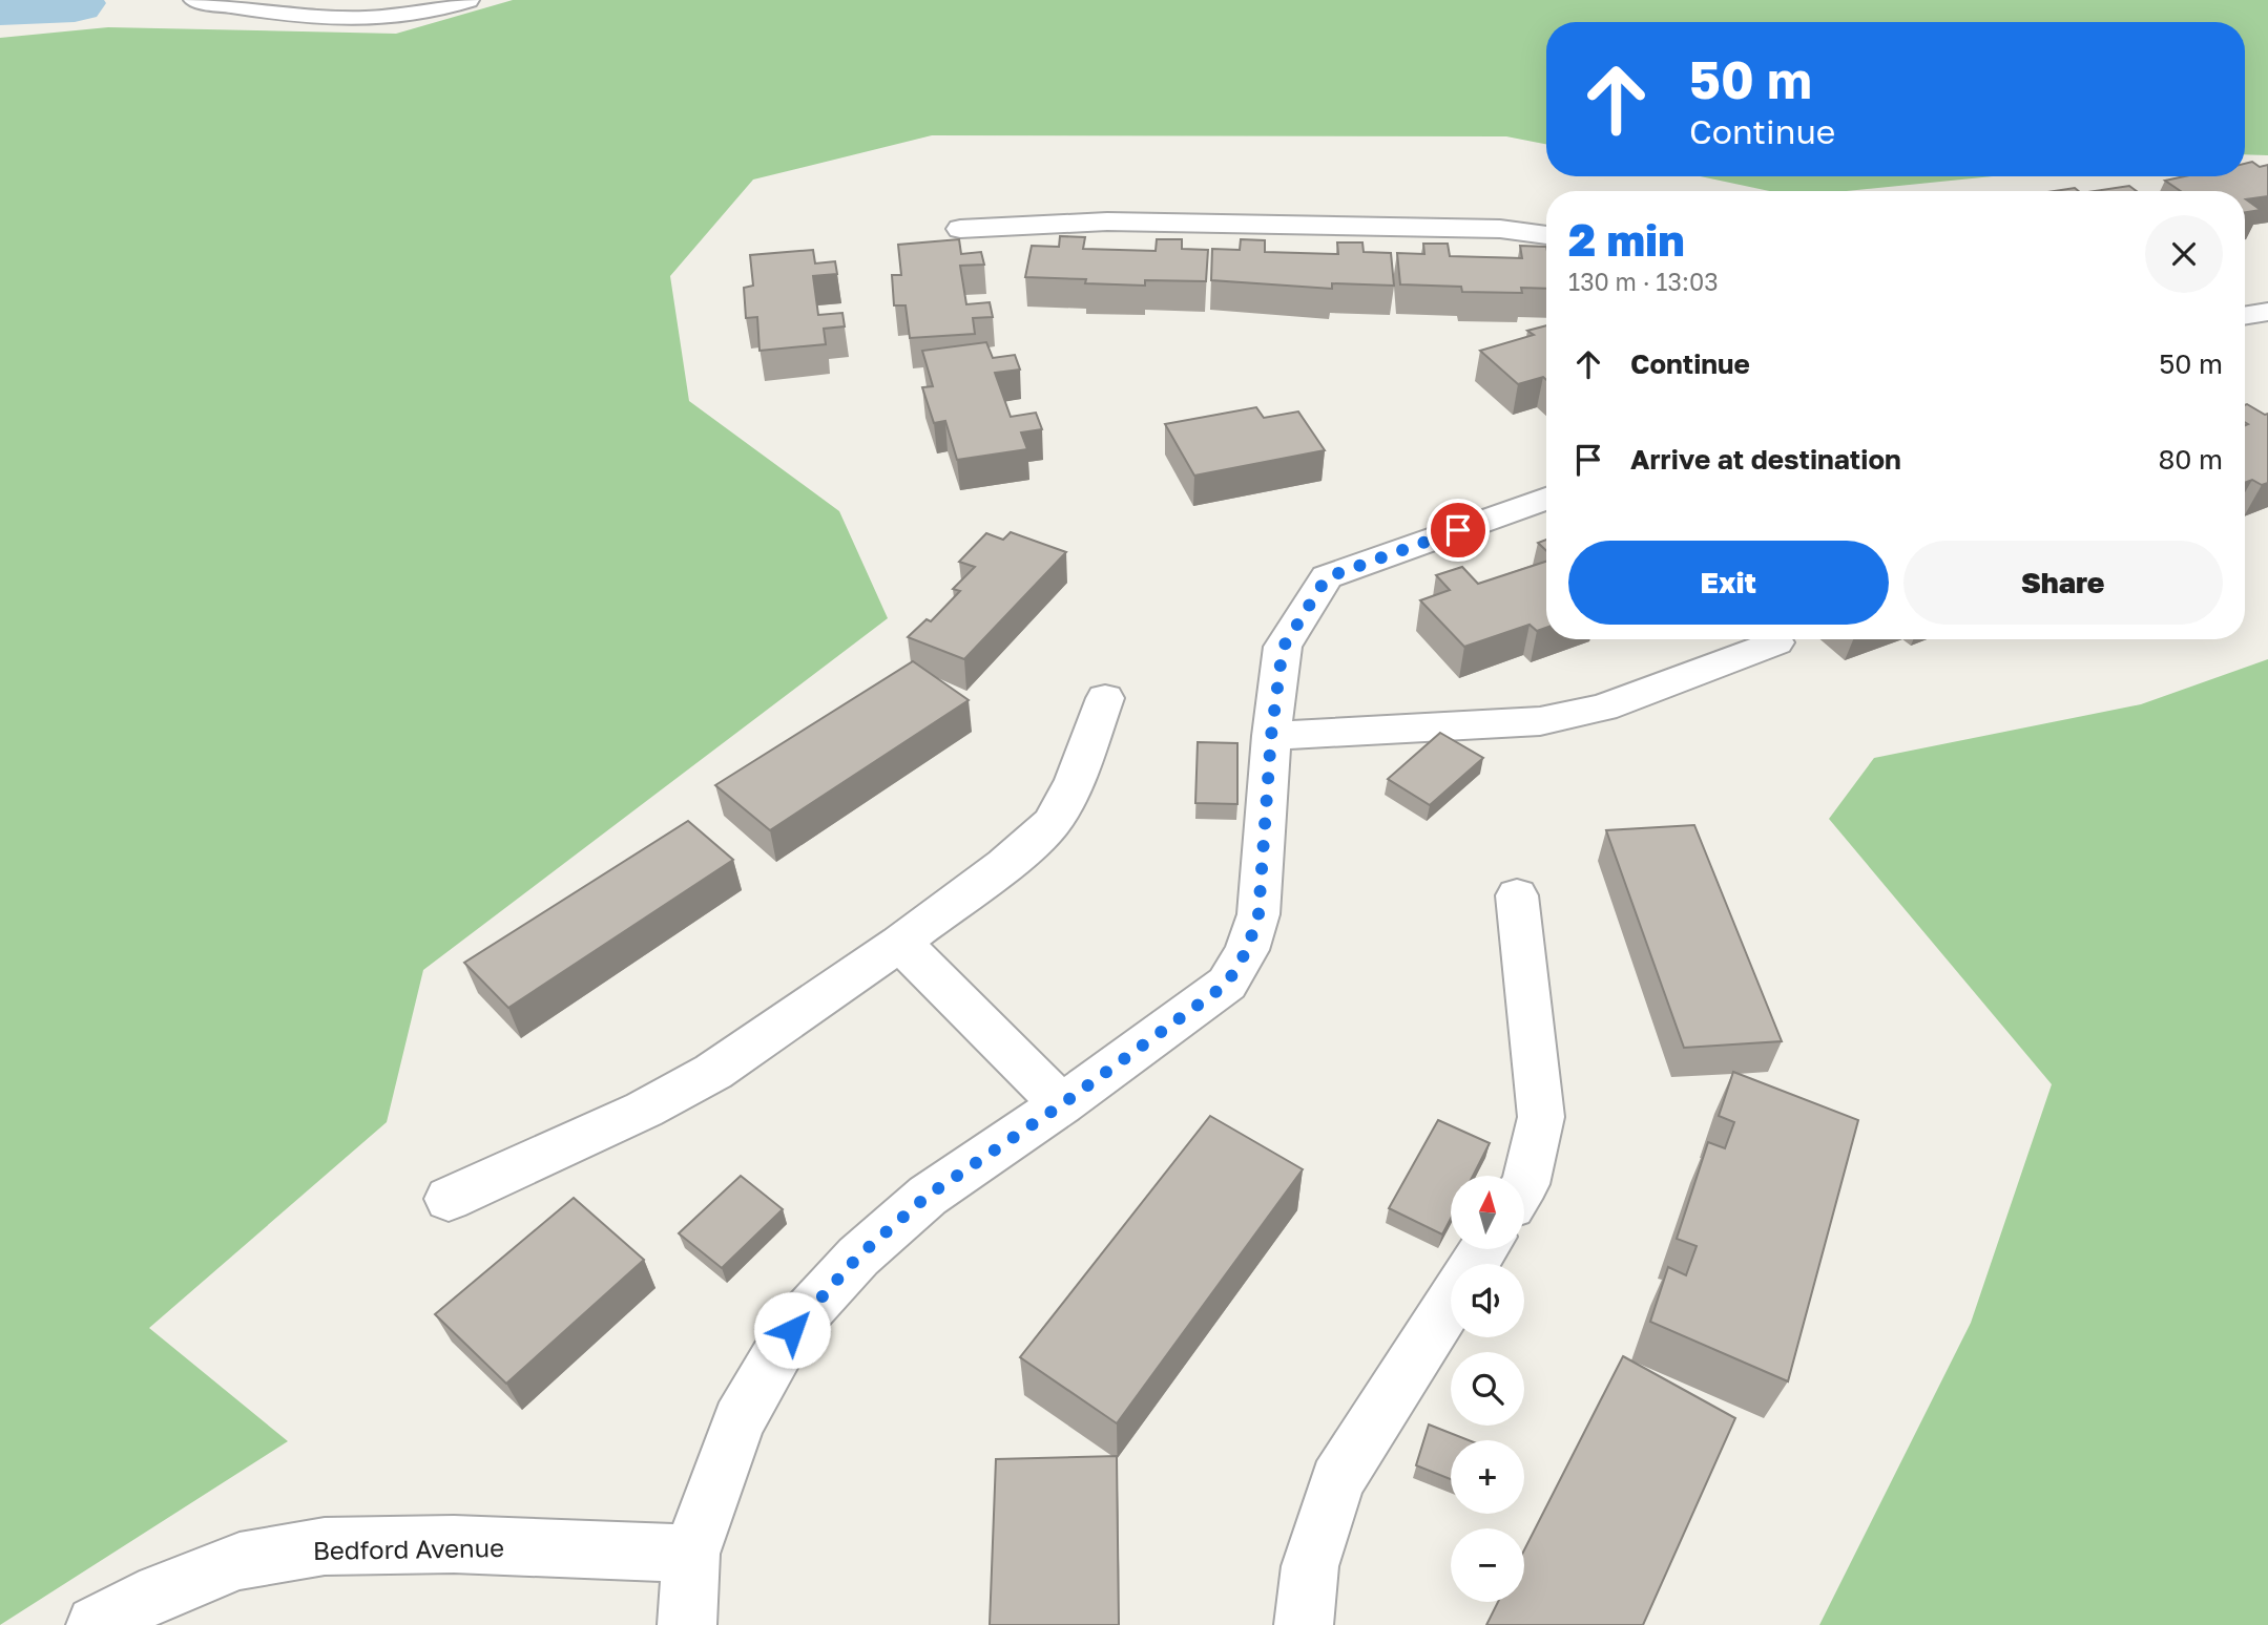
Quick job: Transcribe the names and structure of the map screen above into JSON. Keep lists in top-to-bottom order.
{
  "streets": {
    "street": ["Bedford Avenue"]
  },
  "north": "top",
  "page": {
    "turn": ["50 m", "Continue"],
    "heading": ["2 min", "130 m · 13:03"],
    "list": [
      {
        "name": "Continue",
        "value": "50 m"
      },
      {
        "name": "Arrive at destination",
        "value": "80 m"
      }
    ],
    "buttons": ["Exit", "Share"],
    "map_buttons": ["+", "−"]
  }
}
